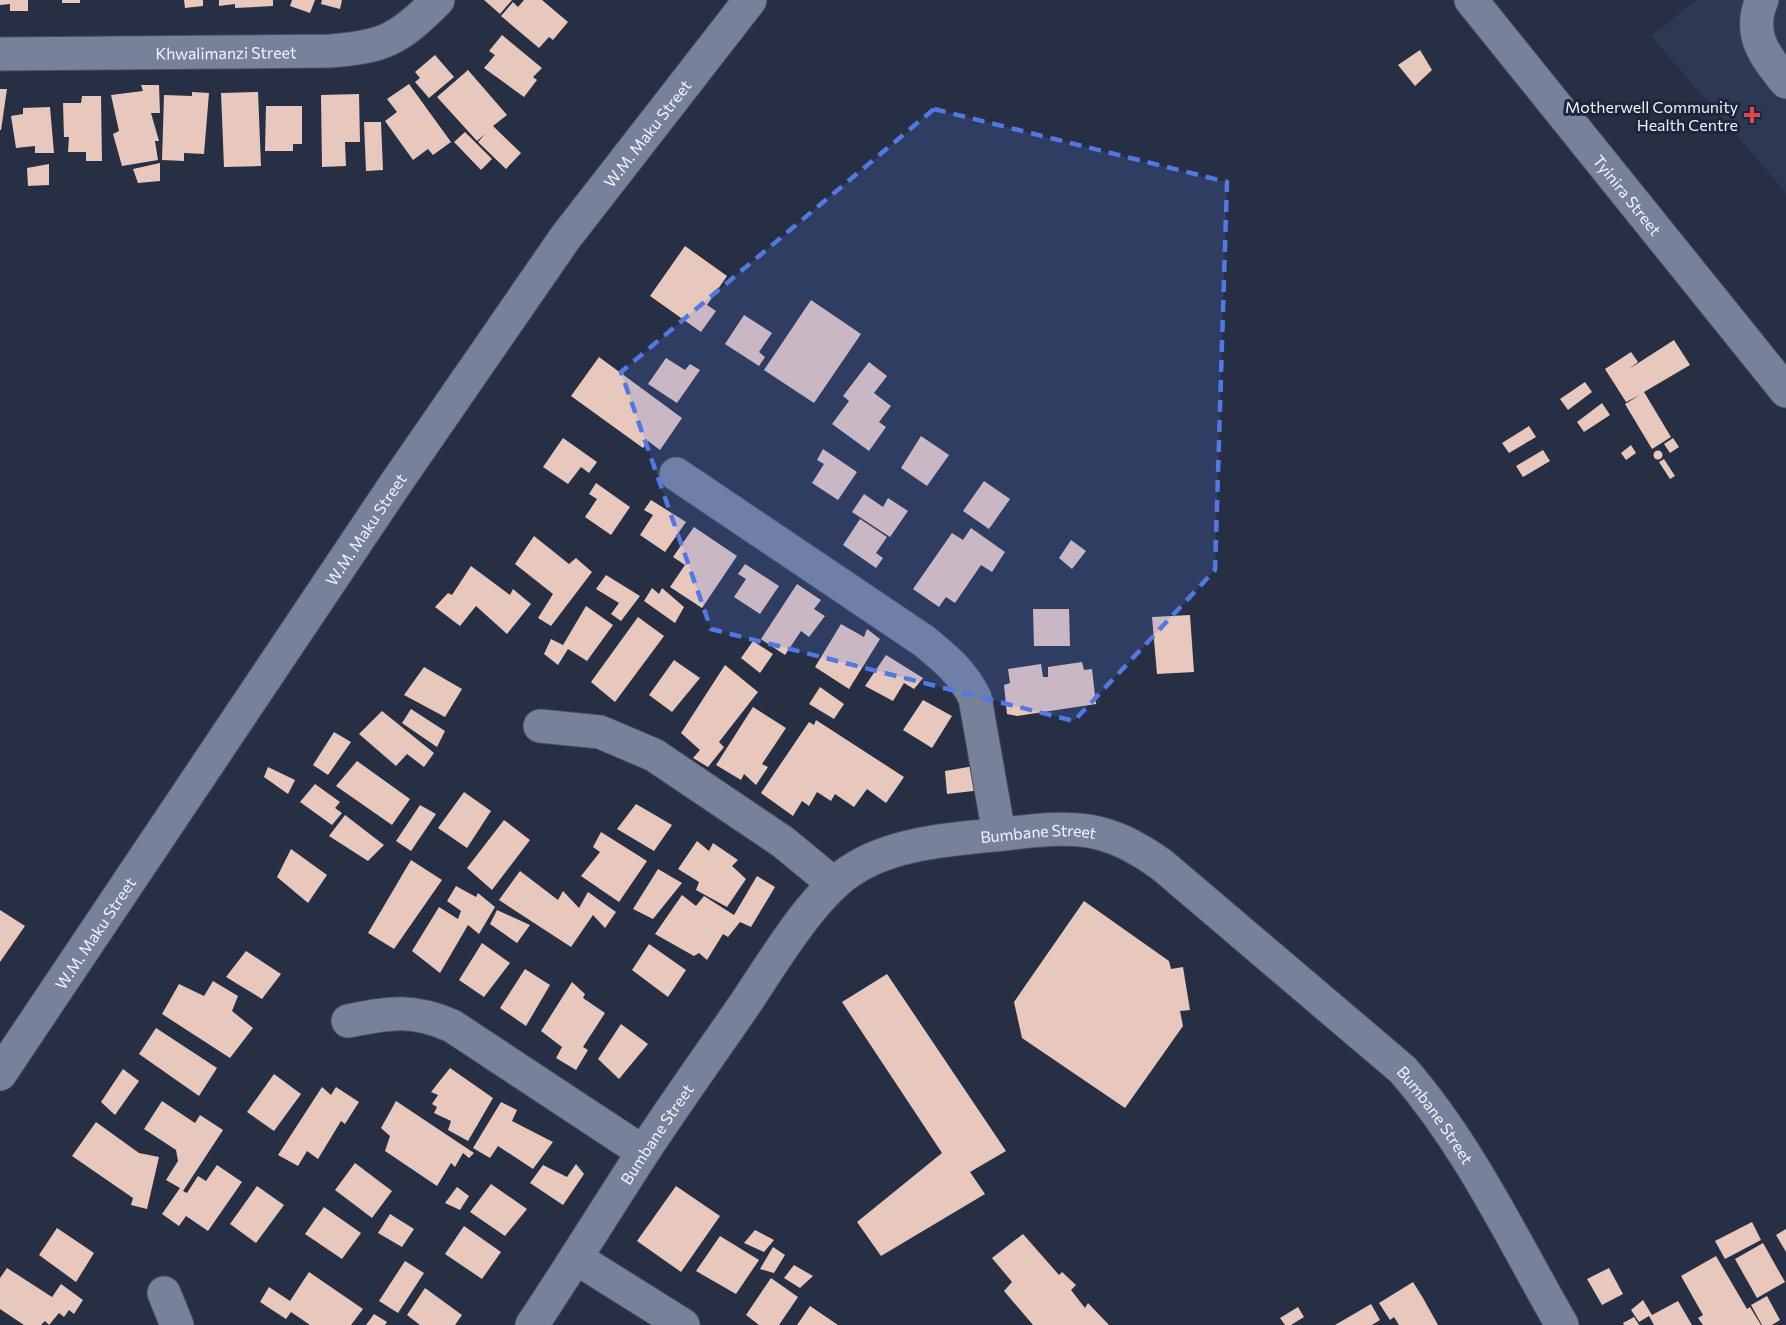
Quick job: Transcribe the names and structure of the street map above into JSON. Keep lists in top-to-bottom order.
{
  "streets": {
    "street": [
      "Khwalimanzi Street",
      "W.M. Maku Street",
      "Tyinira Street",
      "Bumbane Street"
    ]
  },
  "places": {
    "health": ["Motherwell Community Health Centre"]
  }
}
